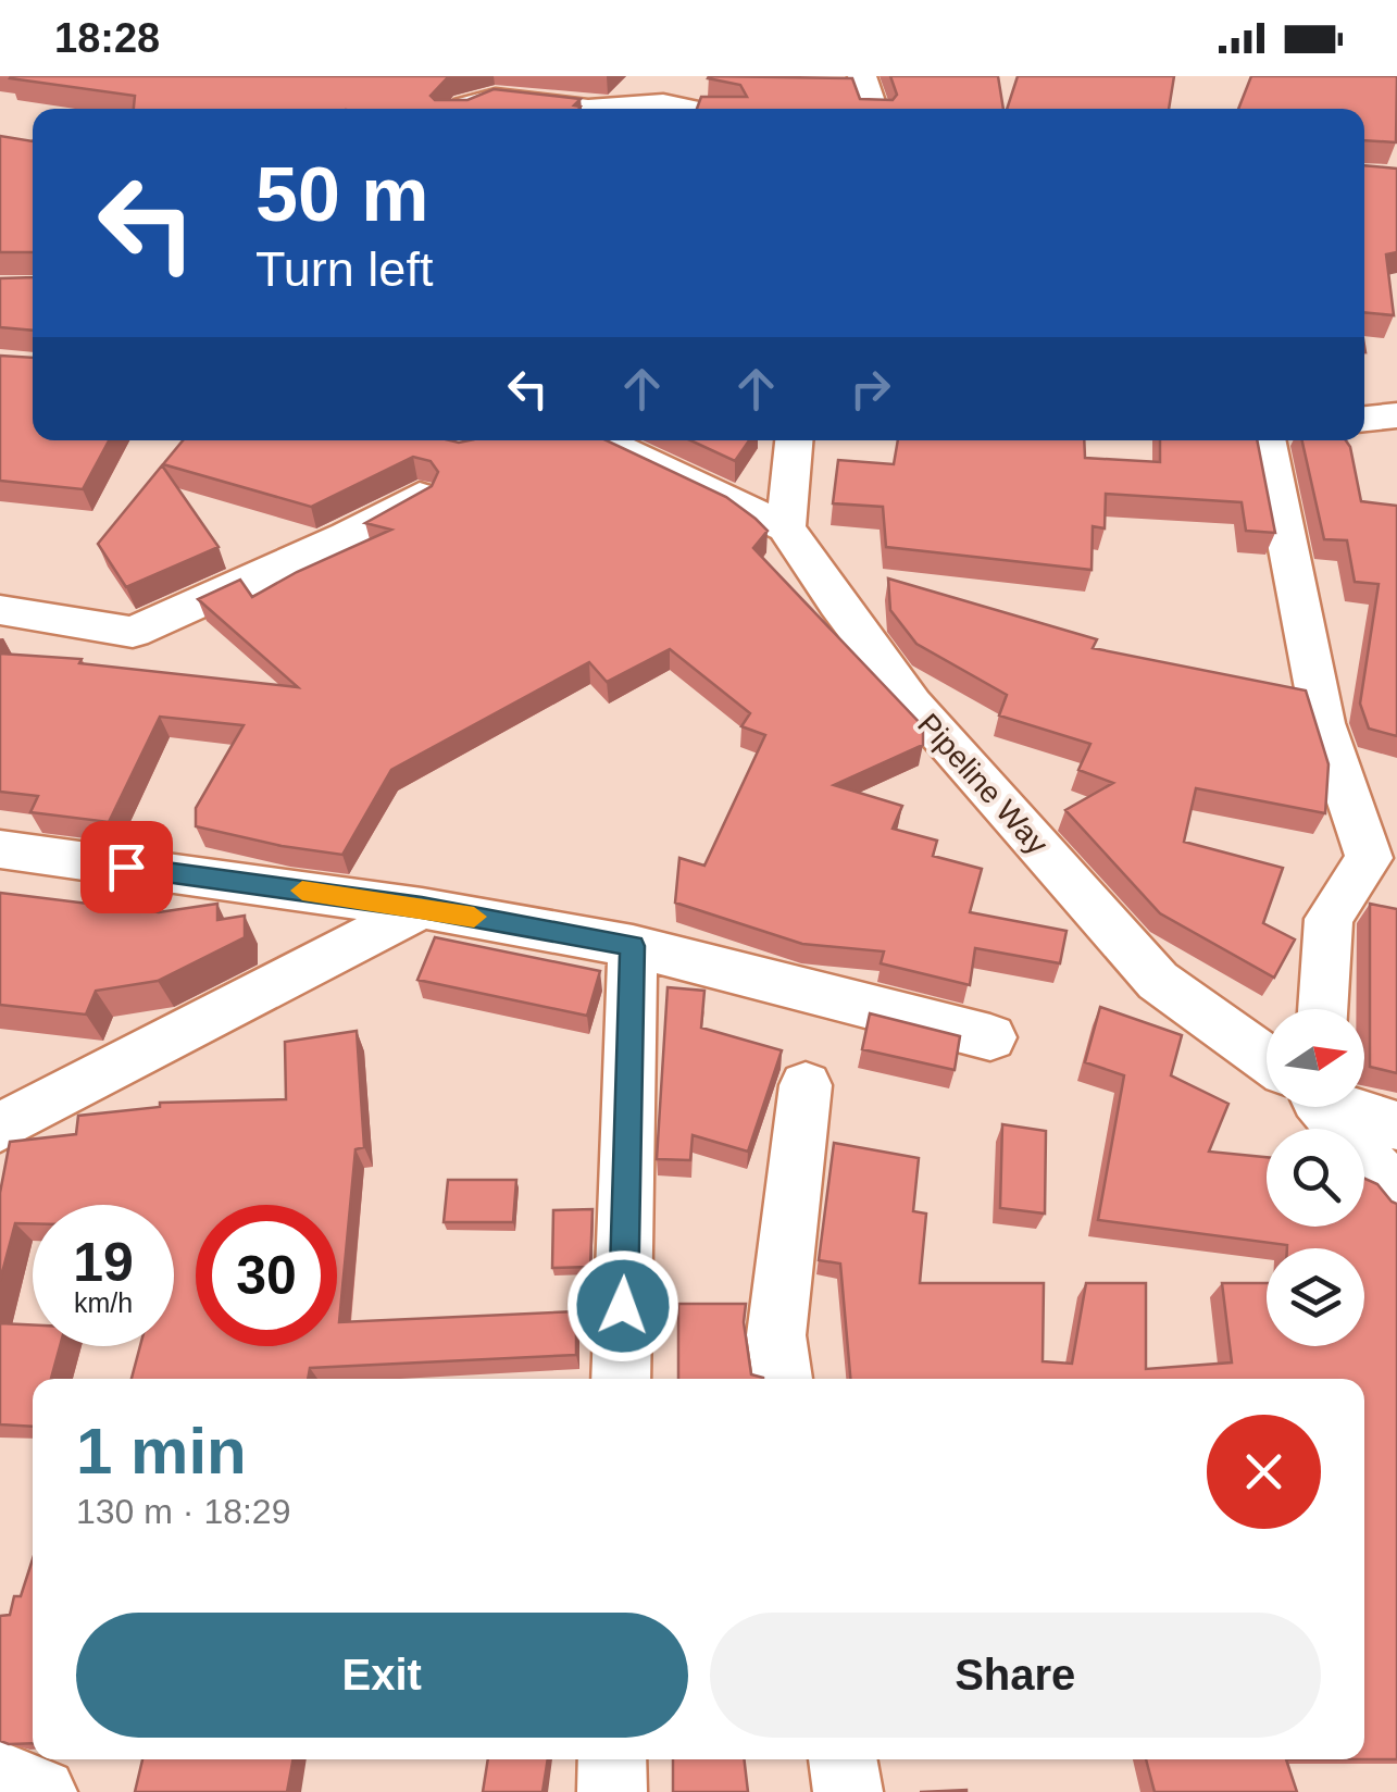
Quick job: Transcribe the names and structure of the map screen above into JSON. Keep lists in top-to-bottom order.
{
  "streets": {
    "street": ["Pipeline Way"]
  },
  "north": "right",
  "page": {
    "status": "18:28",
    "turn": ["50 m", "Turn left"],
    "speed": "19 km/h",
    "limit": "30",
    "heading": ["1 min", "130 m · 18:29"],
    "buttons": ["Exit", "Share"]
  }
}
